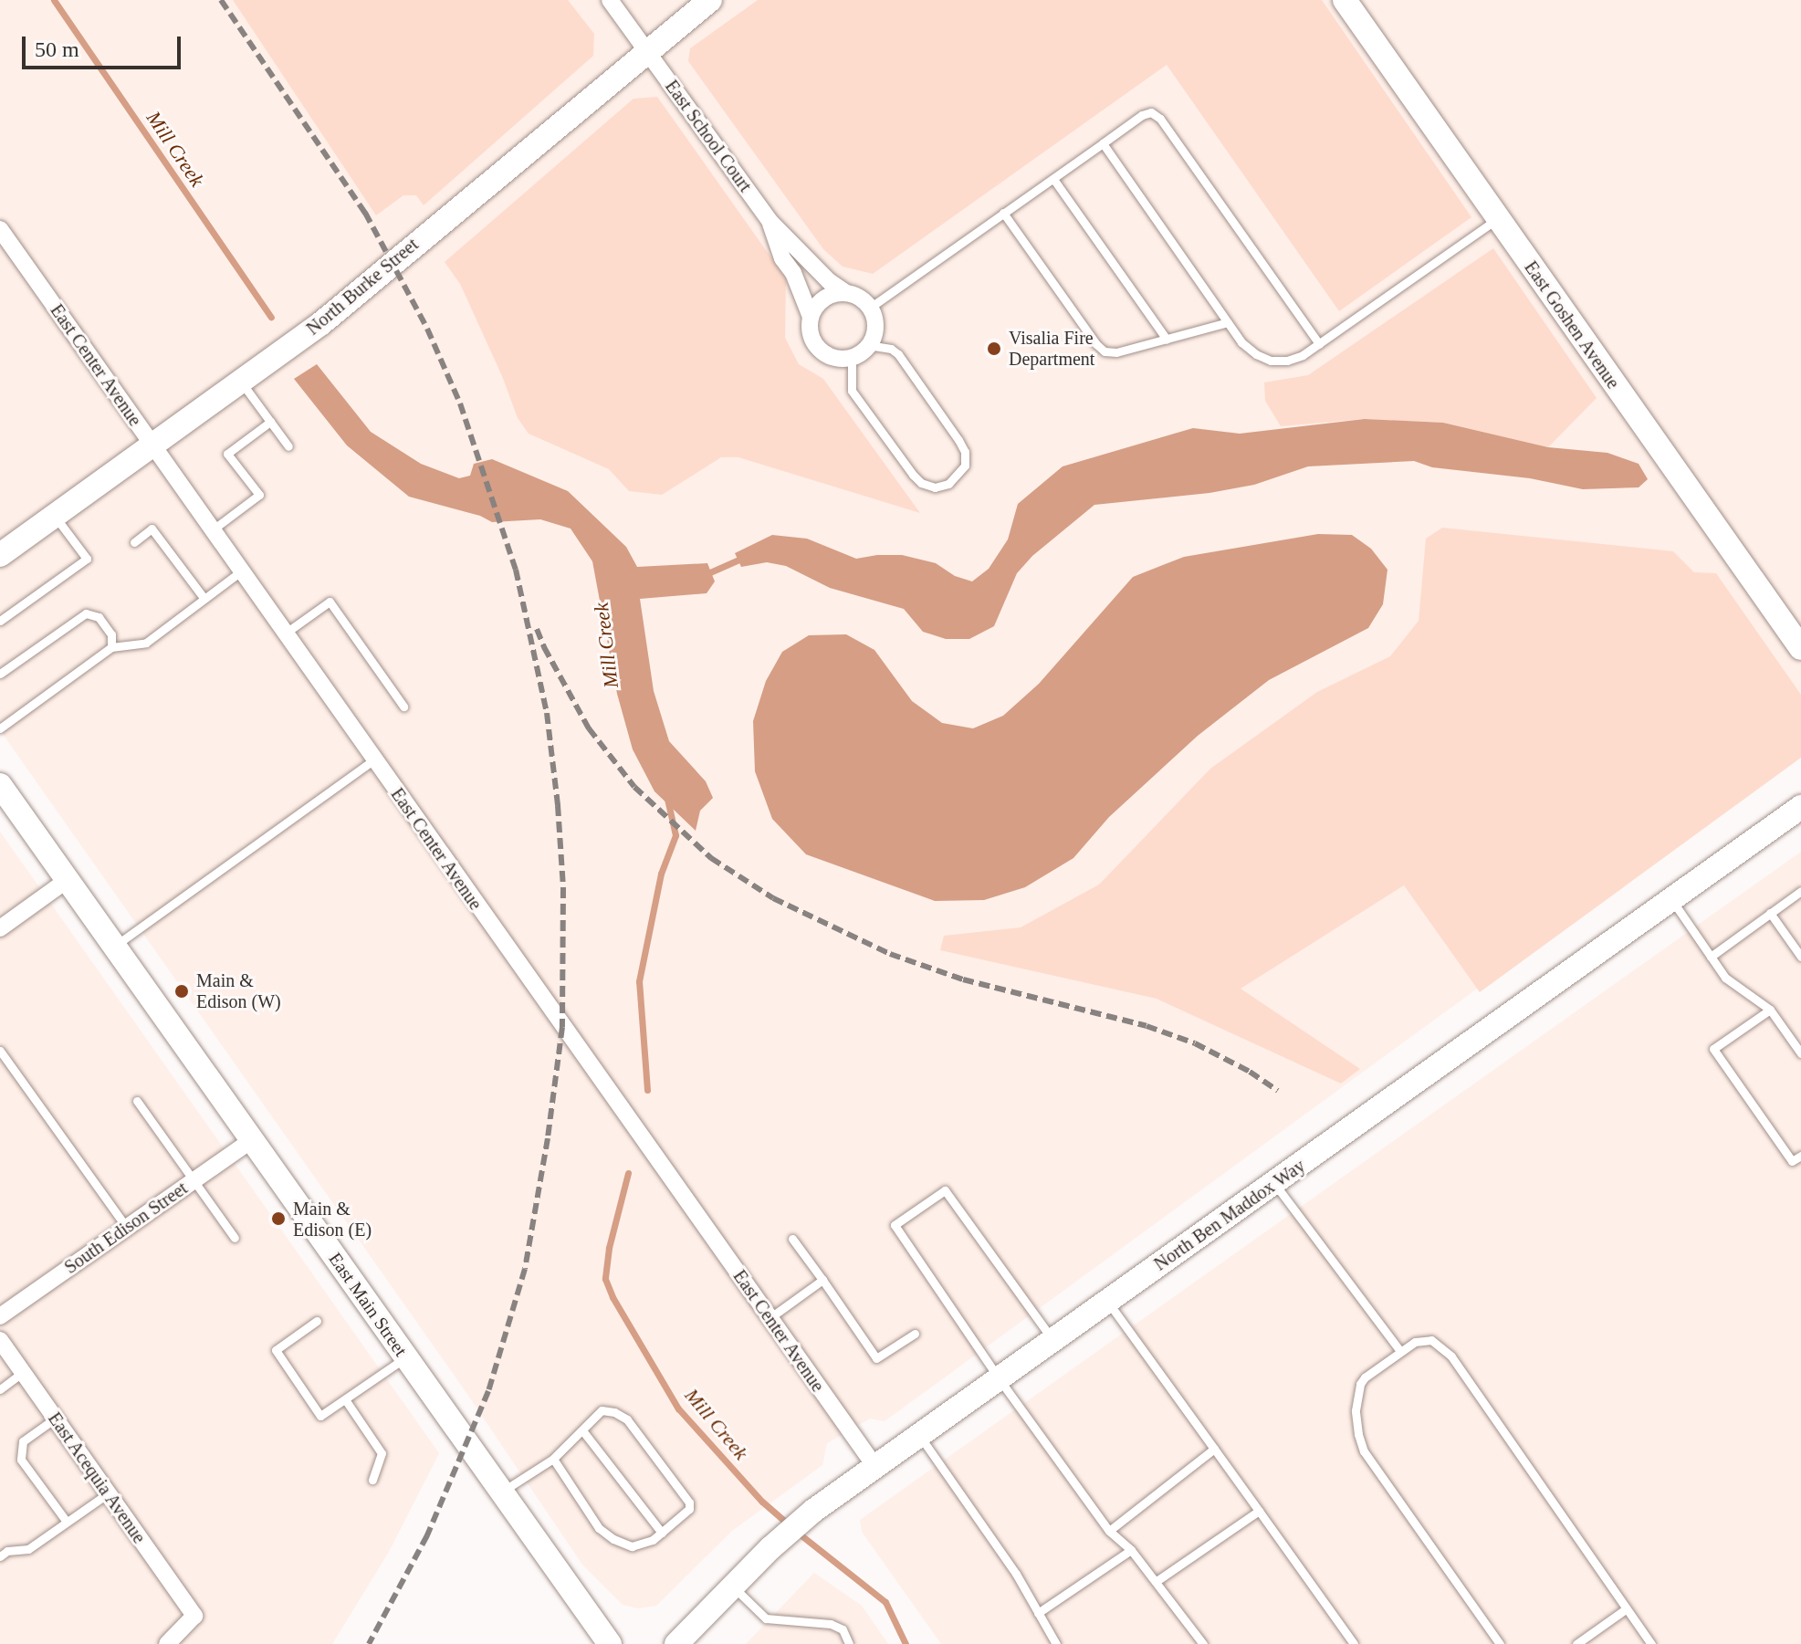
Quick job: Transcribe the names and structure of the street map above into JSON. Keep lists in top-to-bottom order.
{
  "streets": {
    "street": [
      "East School Court",
      "North Burke Street",
      "East Goshen Avenue",
      "East Center Avenue",
      "North Ben Maddox Way",
      "South Edison Street",
      "East Main Street",
      "East Acequia Avenue"
    ]
  },
  "crossings": [
    ["East School Court", "North Burke Street"],
    ["North Burke Street", "East Center Avenue"],
    ["East Center Avenue", "North Ben Maddox Way"],
    ["South Edison Street", "East Main Street"]
  ],
  "water": ["Mill Creek"],
  "places": ["Visalia Fire Department", "Main & Edison (W)", "Main & Edison (E)"],
  "scale_bar": "50 m"
}
